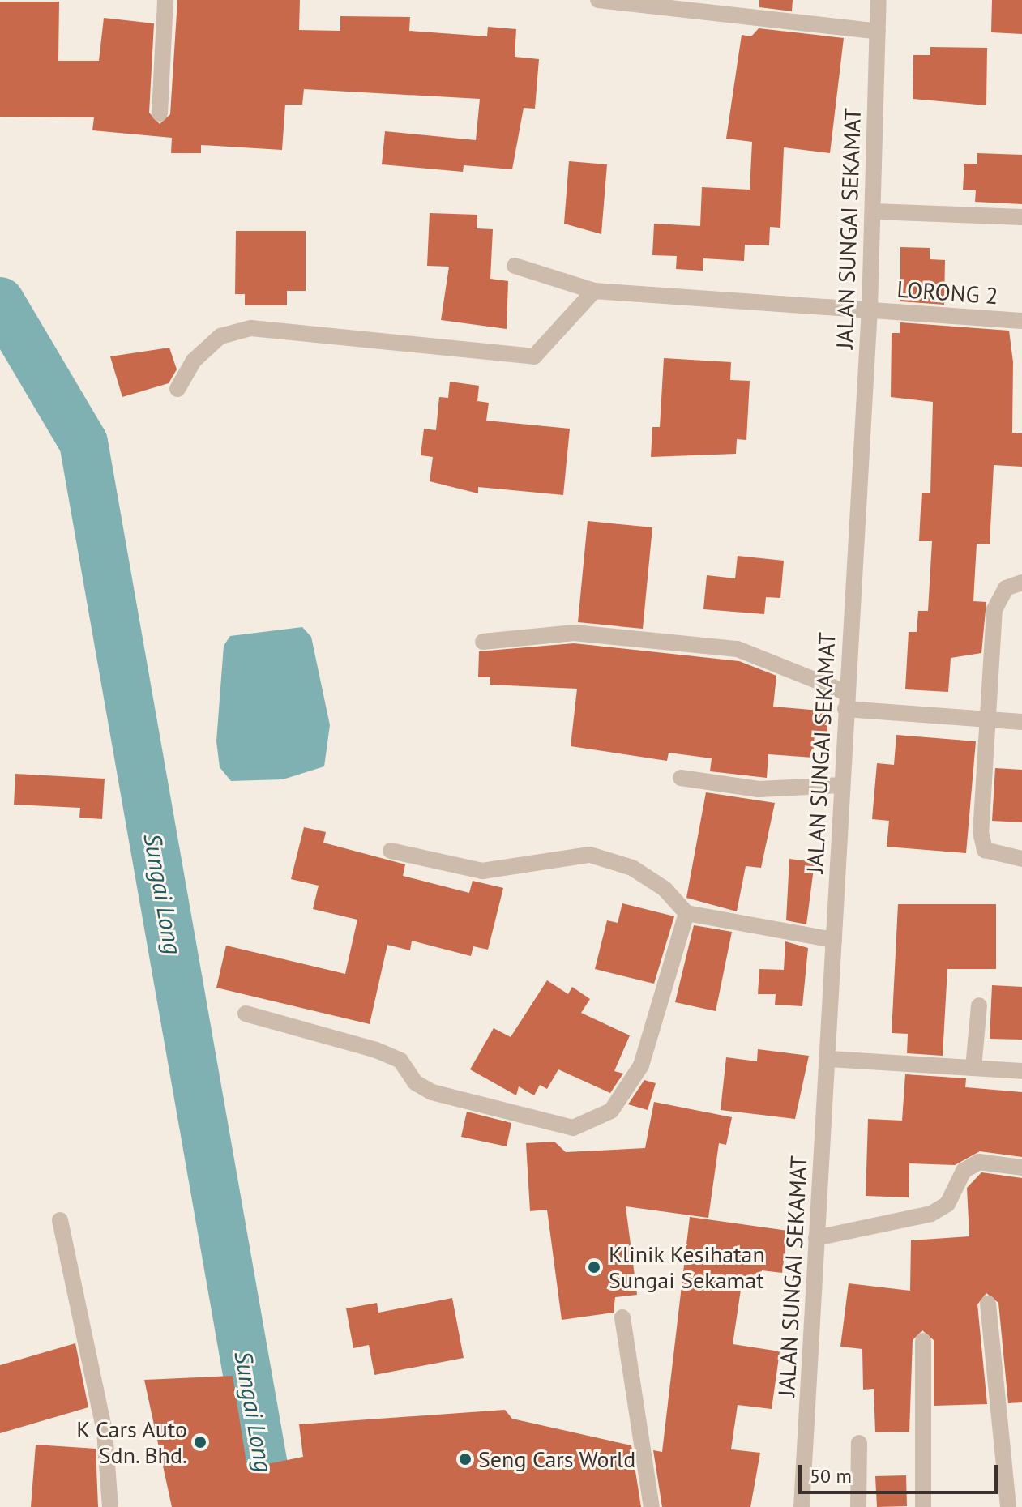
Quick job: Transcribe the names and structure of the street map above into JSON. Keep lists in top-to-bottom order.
{
  "streets": {
    "street": ["JALAN SUNGAI SEKAMAT", "LORONG 2"]
  },
  "crossings": [
    ["JALAN SUNGAI SEKAMAT", "LORONG 2"]
  ],
  "water": ["Sungai Long"],
  "places": ["Klinik Kesihatan Sungai Sekamat", "K Cars Auto Sdn. Bhd.", "Seng Cars World"],
  "scale_bar": "50 m"
}
